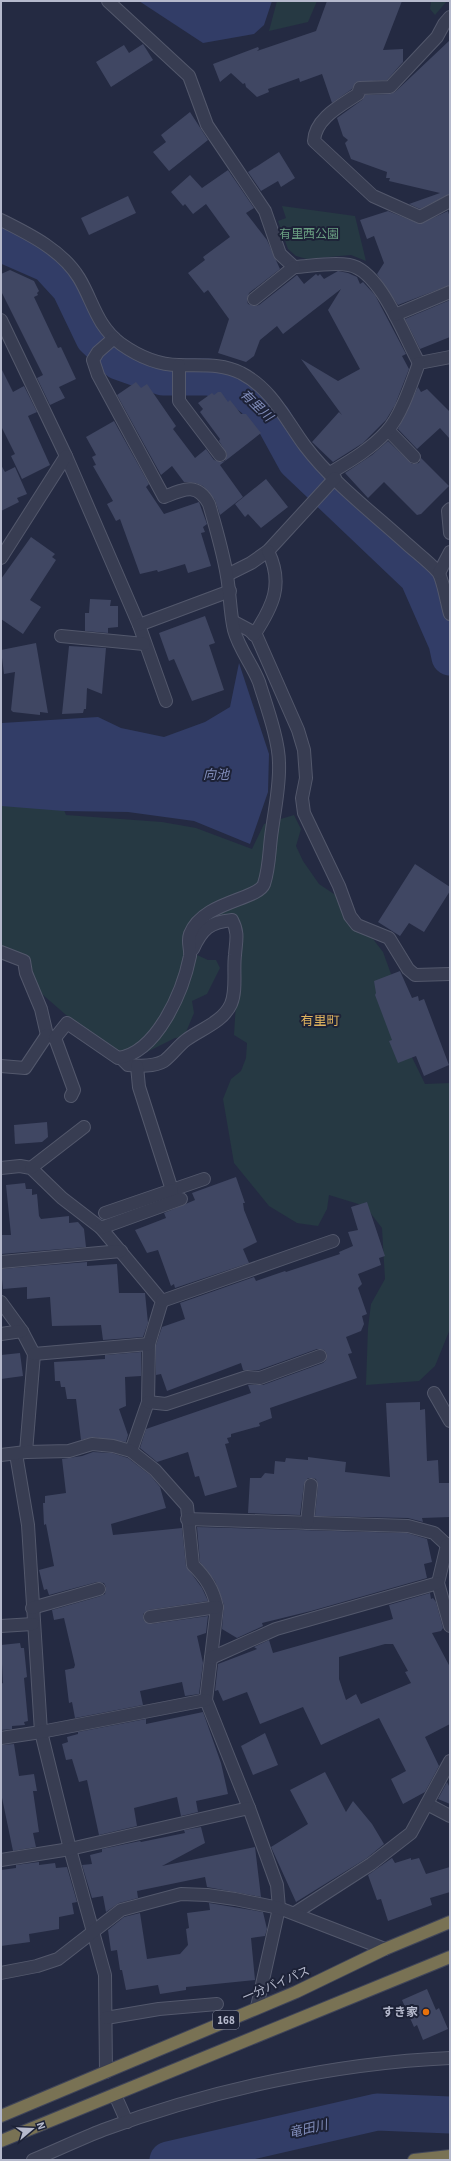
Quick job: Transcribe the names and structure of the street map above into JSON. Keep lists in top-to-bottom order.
{
  "streets": {
    "highway": ["一分バイパス", "168"]
  },
  "districts": ["有里町"],
  "water": ["有里川", "向池", "竜田川"],
  "parks": ["有里西公園"],
  "places": ["すき家"],
  "north": "right"
}
